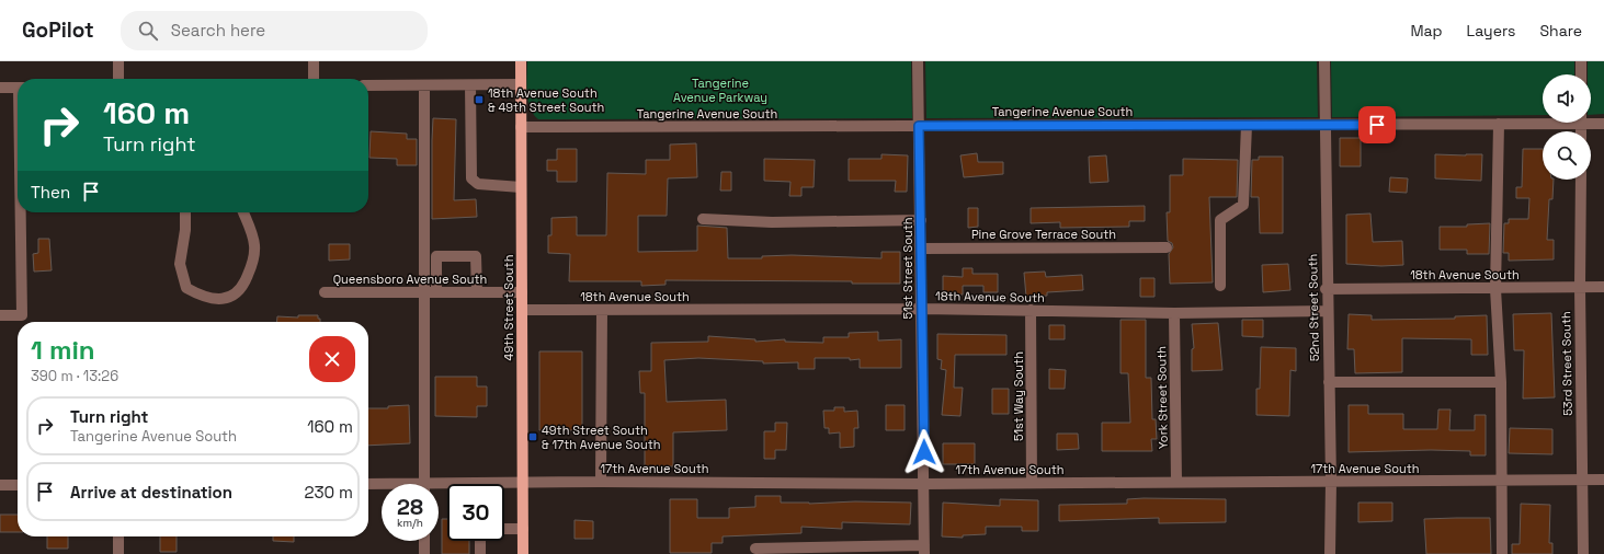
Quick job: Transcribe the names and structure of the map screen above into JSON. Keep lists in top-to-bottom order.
{
  "streets": {
    "main road": ["49th Street South"],
    "street": [
      "Tangerine Avenue South",
      "Pine Grove Terrace South",
      "51st Street South",
      "18th Avenue South",
      "Queensboro Avenue South",
      "52nd Street South",
      "53rd Street South",
      "51st Way South",
      "York Street South",
      "17th Avenue South"
    ]
  },
  "crossings": [
    ["Tangerine Avenue South", "51st Street South"],
    ["Tangerine Avenue South", "49th Street South"],
    ["Tangerine Avenue South", "52nd Street South"],
    ["Pine Grove Terrace South", "51st Street South"],
    ["51st Street South", "18th Avenue South"],
    ["51st Street South", "17th Avenue South"],
    ["18th Avenue South", "49th Street South"],
    ["18th Avenue South", "52nd Street South"],
    ["18th Avenue South", "53rd Street South"],
    ["18th Avenue South", "51st Way South"],
    ["18th Avenue South", "York Street South"],
    ["Queensboro Avenue South", "49th Street South"],
    ["49th Street South", "17th Avenue South"],
    ["52nd Street South", "17th Avenue South"],
    ["53rd Street South", "17th Avenue South"],
    ["51st Way South", "17th Avenue South"],
    ["York Street South", "17th Avenue South"]
  ],
  "parks": ["Tangerine Avenue Parkway"],
  "places": {
    "transit": ["18th Avenue South & 49th Street South", "49th Street South & 17th Avenue South"]
  },
  "page": {
    "header": "GoPilot",
    "search": "Search here",
    "nav": ["Map", "Layers", "Share"],
    "turn": ["160 m", "Turn right"],
    "then": "Then",
    "heading": ["1 min", "390 m · 13:26"],
    "list": [
      {
        "name": "Turn right",
        "note": "Tangerine Avenue South",
        "value": "160 m"
      },
      {
        "name": "Arrive at destination",
        "value": "230 m"
      }
    ],
    "speed": "28 km/h",
    "limit": "30"
  }
}
